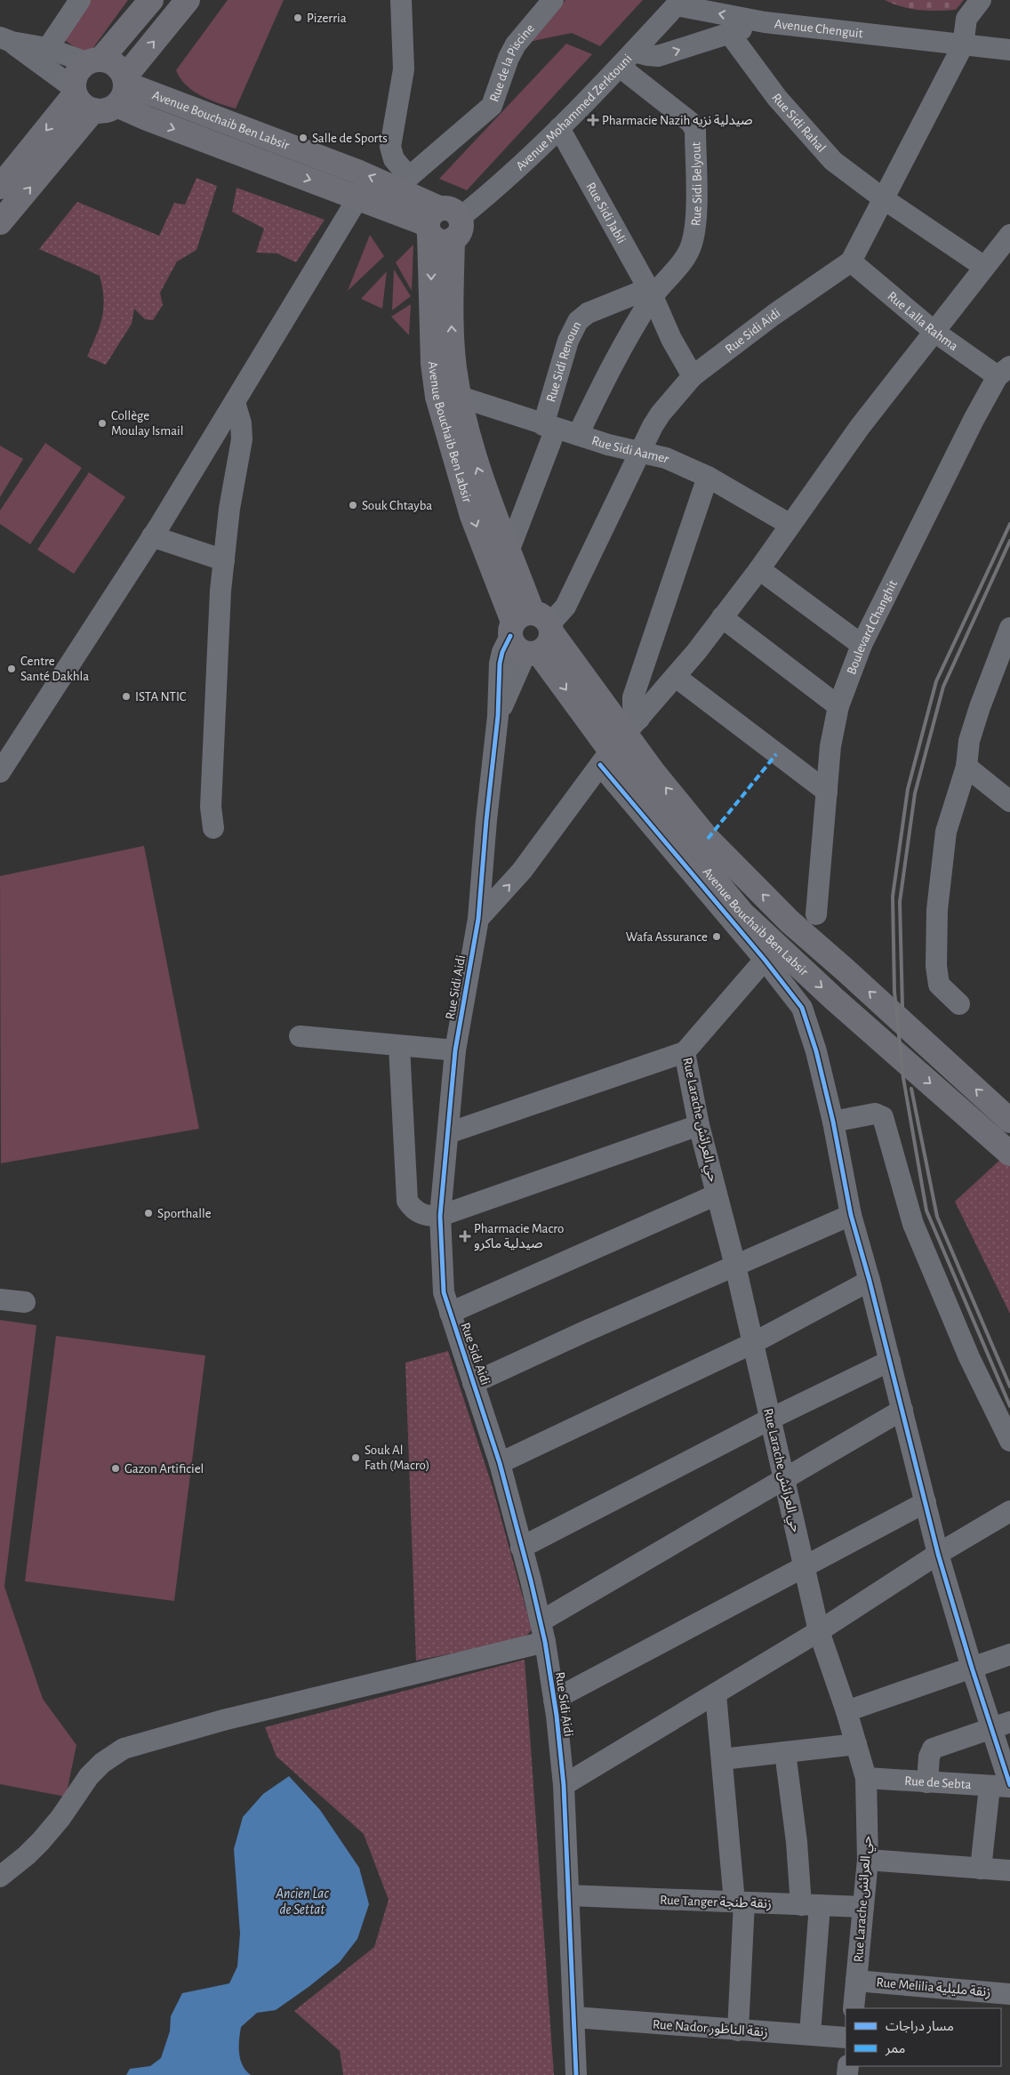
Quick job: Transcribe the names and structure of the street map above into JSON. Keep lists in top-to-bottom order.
{
  "streets": {
    "main road": ["Avenue Bouchaib Ben Labsir"],
    "street": [
      "Avenue Chenguit",
      "Rue de la Piscine",
      "Avenue Mohammed Zerktouni",
      "Rue Sidi Rahal",
      "Rue Sidi Belyout",
      "Rue Sidi Jabli",
      "Rue Lalla Rahma",
      "Rue Sidi Aidi",
      "Rue Sidi Renoun",
      "Rue Sidi Aamer",
      "Boulevard Changhit",
      "Rue Larache حي العرائش",
      "Rue de Sebta",
      "Rue Tanger زنقة طنجة",
      "Rue Melilia زنقة مليلية",
      "Rue Nador زنقة الناظور"
    ]
  },
  "crossings": [
    ["Avenue Chenguit", "Avenue Mohammed Zerktouni"],
    ["Avenue Chenguit", "Rue Sidi Aidi"],
    ["Rue de la Piscine", "Avenue Bouchaib Ben Labsir"],
    ["Avenue Mohammed Zerktouni", "Avenue Bouchaib Ben Labsir"],
    ["Avenue Mohammed Zerktouni", "Rue Sidi Belyout"],
    ["Avenue Mohammed Zerktouni", "Rue Sidi Jabli"],
    ["Avenue Bouchaib Ben Labsir", "Rue Sidi Aidi"],
    ["Avenue Bouchaib Ben Labsir", "Rue Sidi Renoun"],
    ["Avenue Bouchaib Ben Labsir", "Rue Sidi Aamer"],
    ["Rue Sidi Rahal", "Rue Sidi Aidi"],
    ["Rue Sidi Belyout", "Rue Sidi Jabli"],
    ["Rue Sidi Belyout", "Rue Sidi Renoun"],
    ["Rue Sidi Jabli", "Rue Sidi Aidi"],
    ["Rue Sidi Jabli", "Rue Sidi Renoun"],
    ["Rue Lalla Rahma", "Rue Sidi Aidi"],
    ["Rue Lalla Rahma", "Boulevard Changhit"],
    ["Rue Sidi Aidi", "Rue Sidi Aamer"],
    ["Rue Sidi Aidi", "Rue Tanger زنقة طنجة"],
    ["Rue Sidi Aidi", "Rue Nador زنقة الناظور"],
    ["Rue Sidi Renoun", "Rue Sidi Aamer"],
    ["Rue Larache حي العرائش", "Rue de Sebta"],
    ["Rue Larache حي العرائش", "Rue Tanger زنقة طنجة"],
    ["Rue Larache حي العرائش", "Rue Melilia زنقة مليلية"]
  ],
  "water": ["Ancien Lac de Settat"],
  "places": {
    "other": [
      "Pizerria",
      "Salle de Sports",
      "Collège Moulay Ismail",
      "Souk Chtayba",
      "Centre Santé Dakhla",
      "ISTA NTIC",
      "Wafa Assurance",
      "Sporthalle",
      "Souk Al Fath (Macro)",
      "Gazon Artificiel"
    ],
    "health": ["Pharmacie Nazih صيدلية نزيه", "Pharmacie Macro صيدلية ماكرو"]
  },
  "legend": ["مسار دراجات", "ممر"]
}
